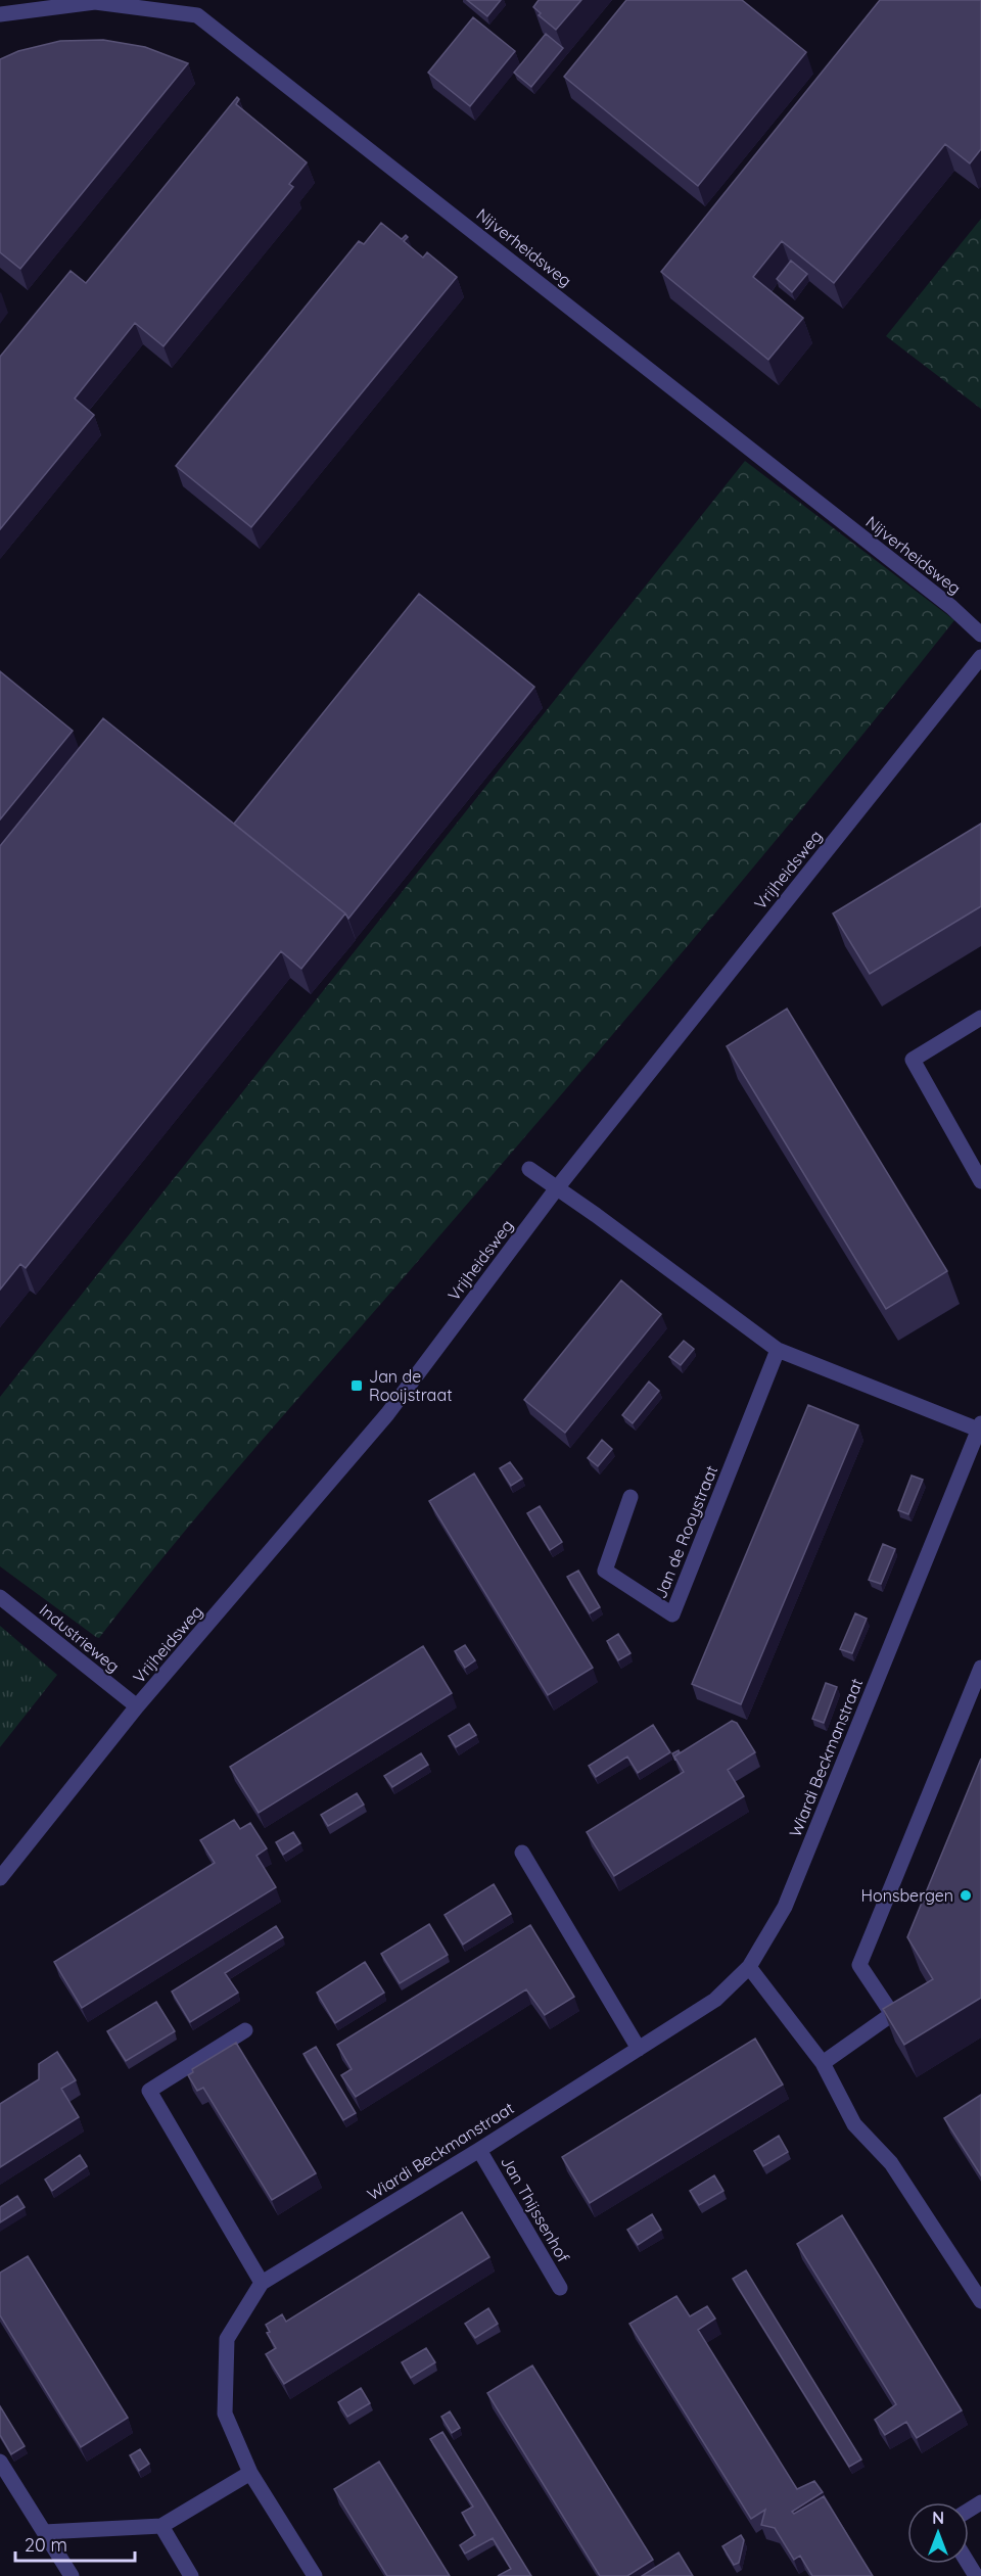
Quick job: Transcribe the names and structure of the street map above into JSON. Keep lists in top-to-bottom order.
{
  "streets": {
    "street": [
      "Nijverheidsweg",
      "Vrijheidsweg",
      "Jan de Rooystraat",
      "Industrieweg",
      "Wiardi Beckmanstraat",
      "Jan Thijssenhof"
    ]
  },
  "crossings": [
    ["Vrijheidsweg", "Industrieweg"],
    ["Wiardi Beckmanstraat", "Jan Thijssenhof"]
  ],
  "places": {
    "transit": ["Jan de Rooijstraat"],
    "other": ["Honsbergen"]
  },
  "scale_bar": "20 m",
  "north": "top"
}
